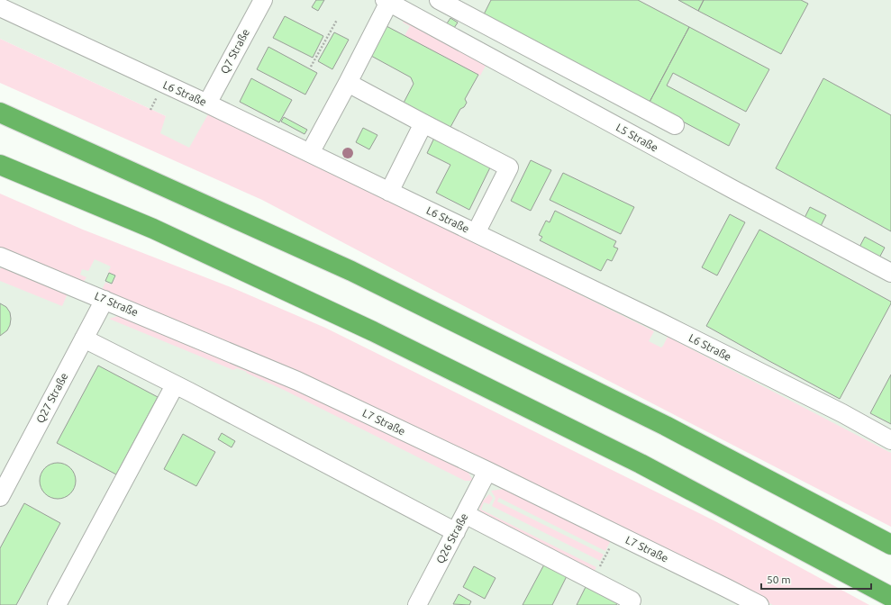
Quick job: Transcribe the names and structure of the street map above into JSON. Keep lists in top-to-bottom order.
{
  "streets": {
    "lane": [
      "Q7 Straße",
      "L6 Straße",
      "L5 Straße",
      "L7 Straße",
      "Q27 Straße",
      "Q26 Straße"
    ]
  },
  "crossings": [
    ["Q7 Straße", "L6 Straße"],
    ["L7 Straße", "Q27 Straße"],
    ["L7 Straße", "Q26 Straße"]
  ],
  "scale_bar": "50 m"
}
